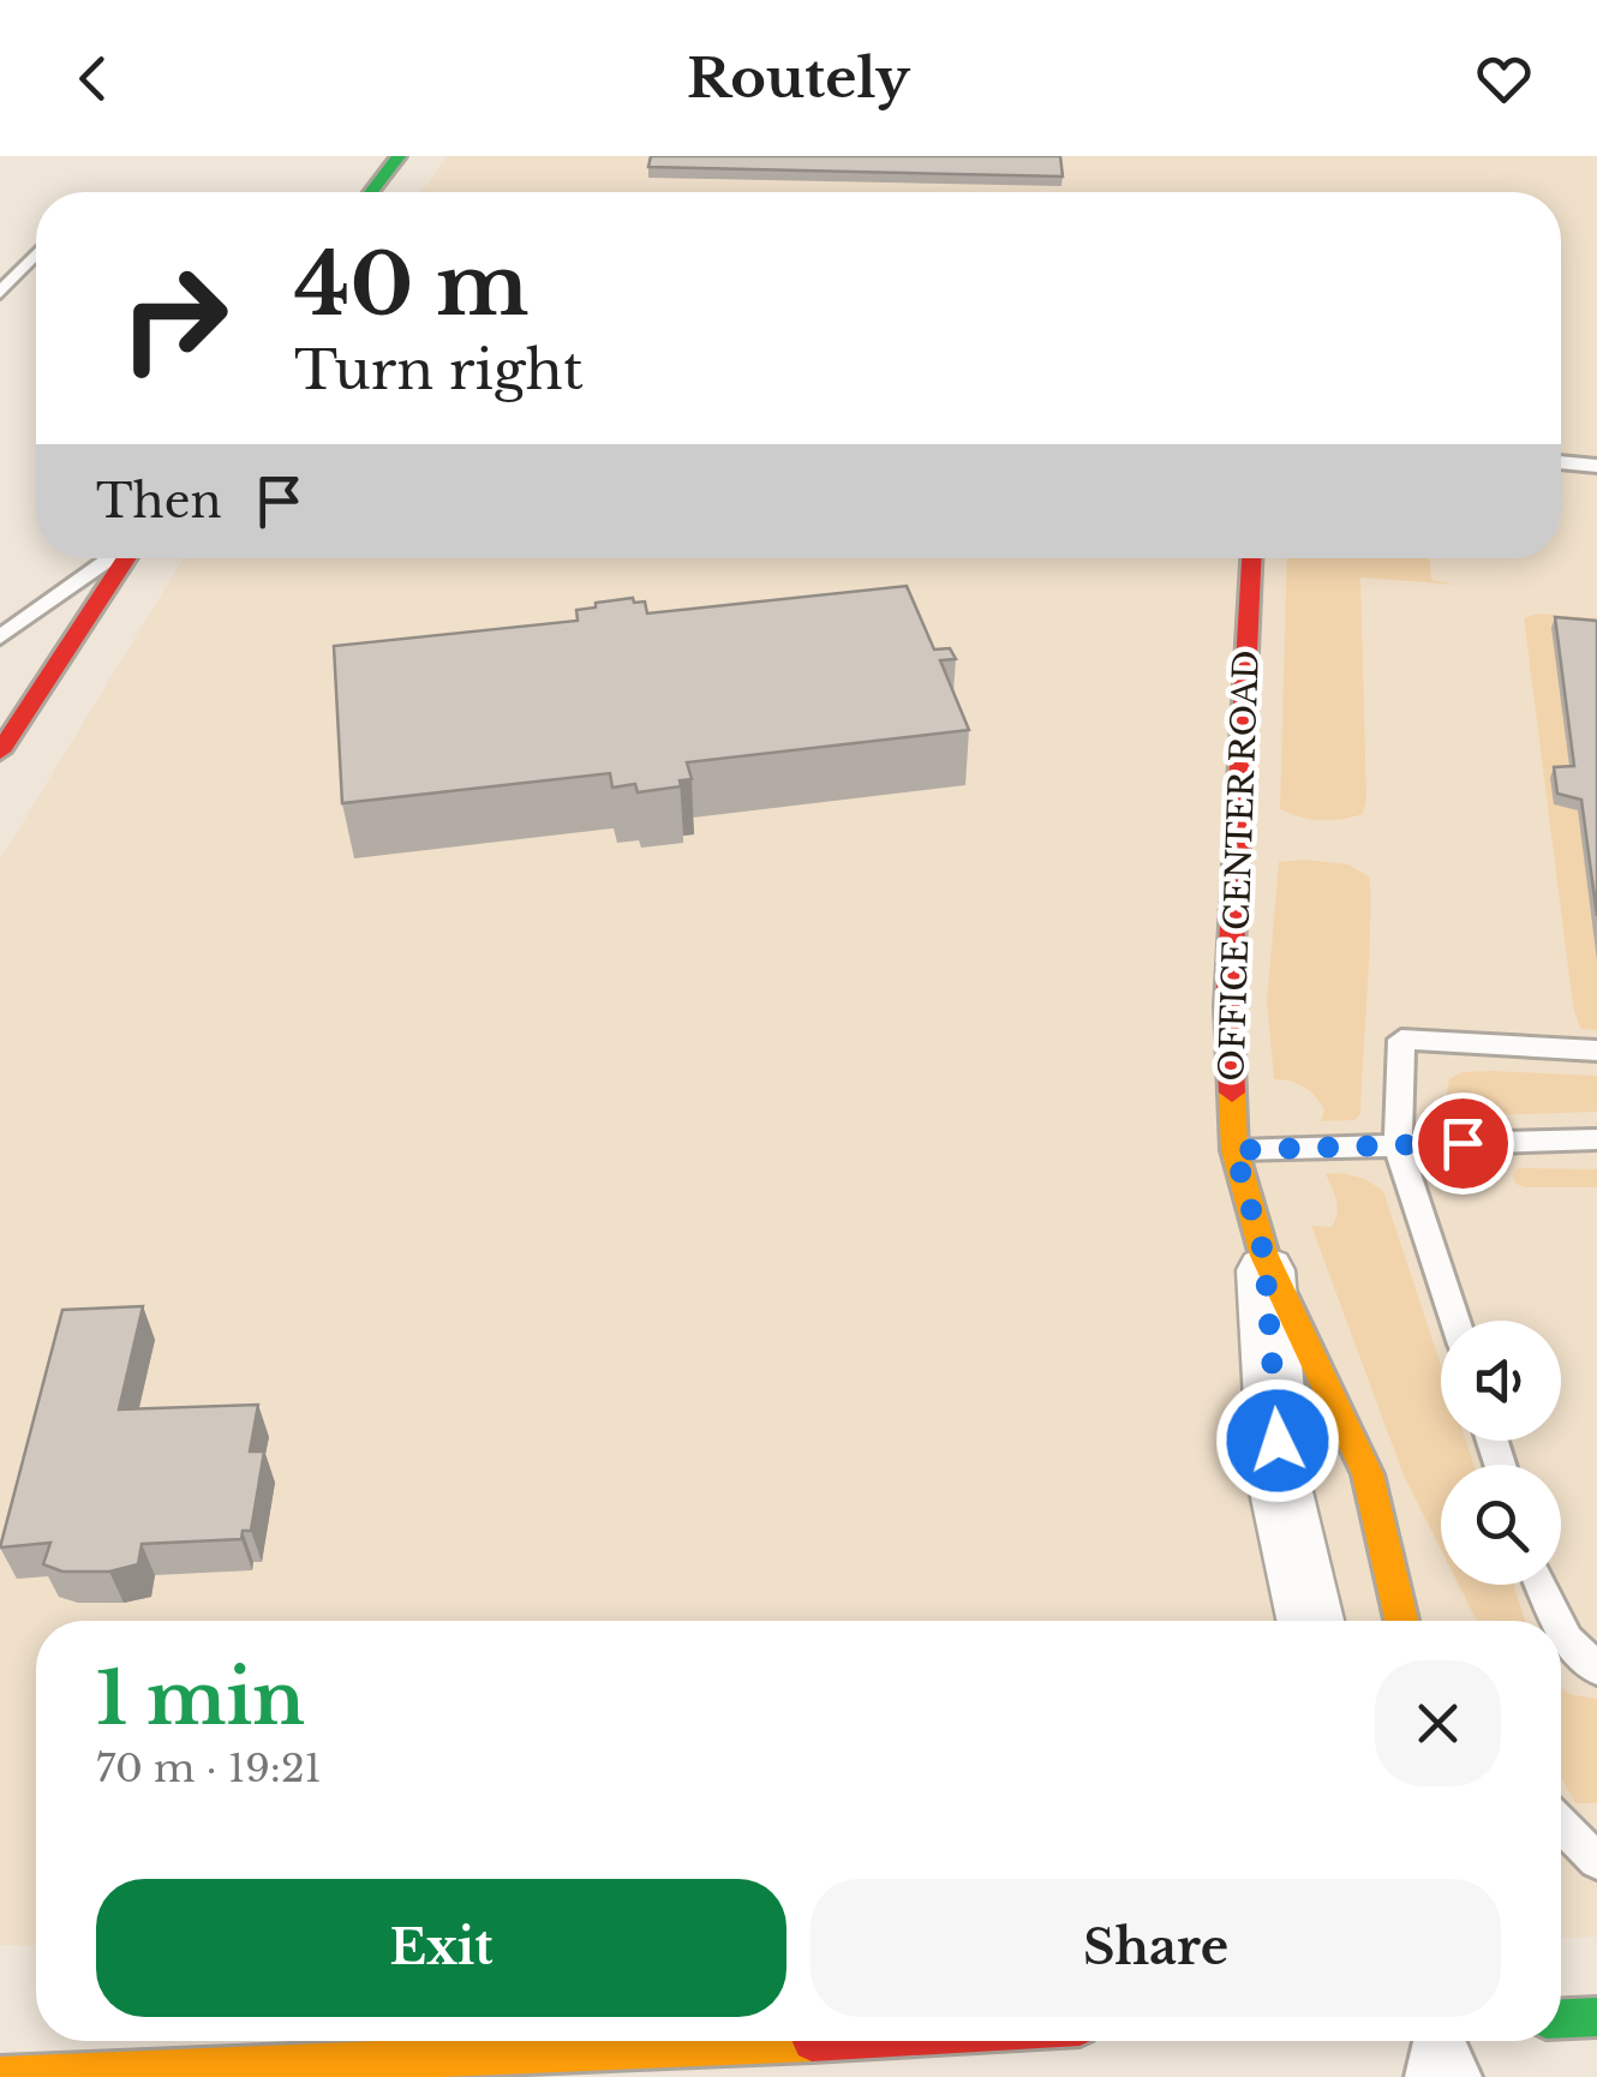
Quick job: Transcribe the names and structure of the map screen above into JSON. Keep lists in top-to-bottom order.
{
  "streets": {
    "street": ["OFFICE CENTER ROAD"]
  },
  "page": {
    "header": "Routely",
    "turn": ["40 m", "Turn right"],
    "then": "Then",
    "heading": ["1 min", "70 m · 19:21"],
    "buttons": ["Exit", "Share"]
  }
}
